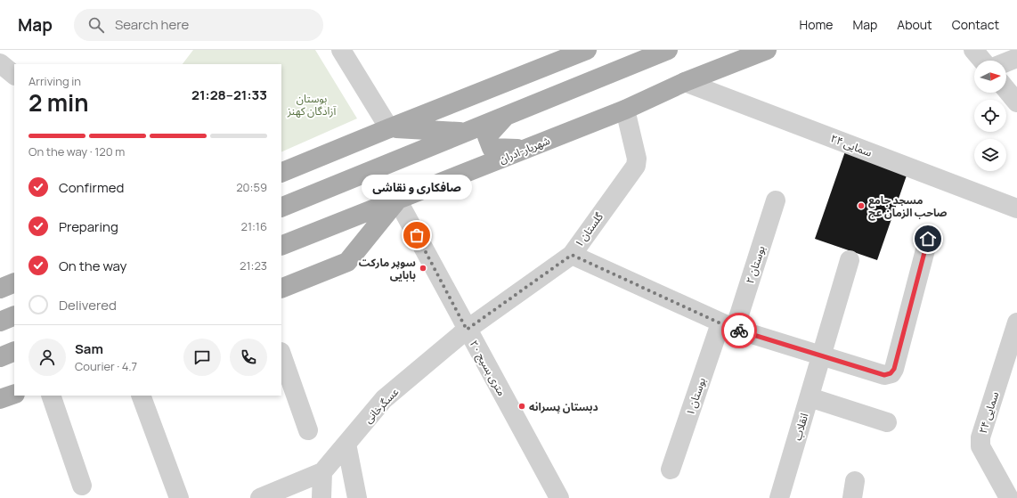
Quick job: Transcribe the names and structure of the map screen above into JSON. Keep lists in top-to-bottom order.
{
  "streets": {
    "main road": ["شهریار-ادران"],
    "street": [
      "سمایی ۲۴",
      "گلستان ۱",
      "بوستان ۲",
      "۲۰ متری بسیج",
      "بوستان ۱",
      "عسگرخانی",
      "انقلاب"
    ]
  },
  "crossings": [
    ["سمایی ۲۴", "شهریار-ادران"],
    ["شهریار-ادران", "گلستان ۱"],
    ["شهریار-ادران", "۲۰ متری بسیج"],
    ["گلستان ۱", "۲۰ متری بسیج"],
    ["گلستان ۱", "عسگرخانی"],
    ["بوستان ۲", "بوستان ۱"],
    ["۲۰ متری بسیج", "عسگرخانی"]
  ],
  "parks": ["بوستان آزادگان کهنز"],
  "places": [
    "مسجد جامع صاحب الزمان عج",
    "صافکاری و نقاشی",
    "سوپر مارکت بابایی",
    "دبستان پسرانه"
  ],
  "north": "right",
  "page": {
    "header": "Map",
    "search": "Search here",
    "nav": [
      "Home",
      "Map",
      "About",
      "Contact"
    ],
    "heading": ["2 min", "Arriving in", "21:28–21:33"],
    "panel": ["Sam", "Courier · 4.7"],
    "bar": "On the way · 120 m",
    "list": [
      ["Confirmed", "20:59"],
      ["Preparing", "21:16"],
      ["On the way", "21:23"],
      "Delivered"
    ],
    "bubble": "صافکاری و نقاشی"
  }
}
